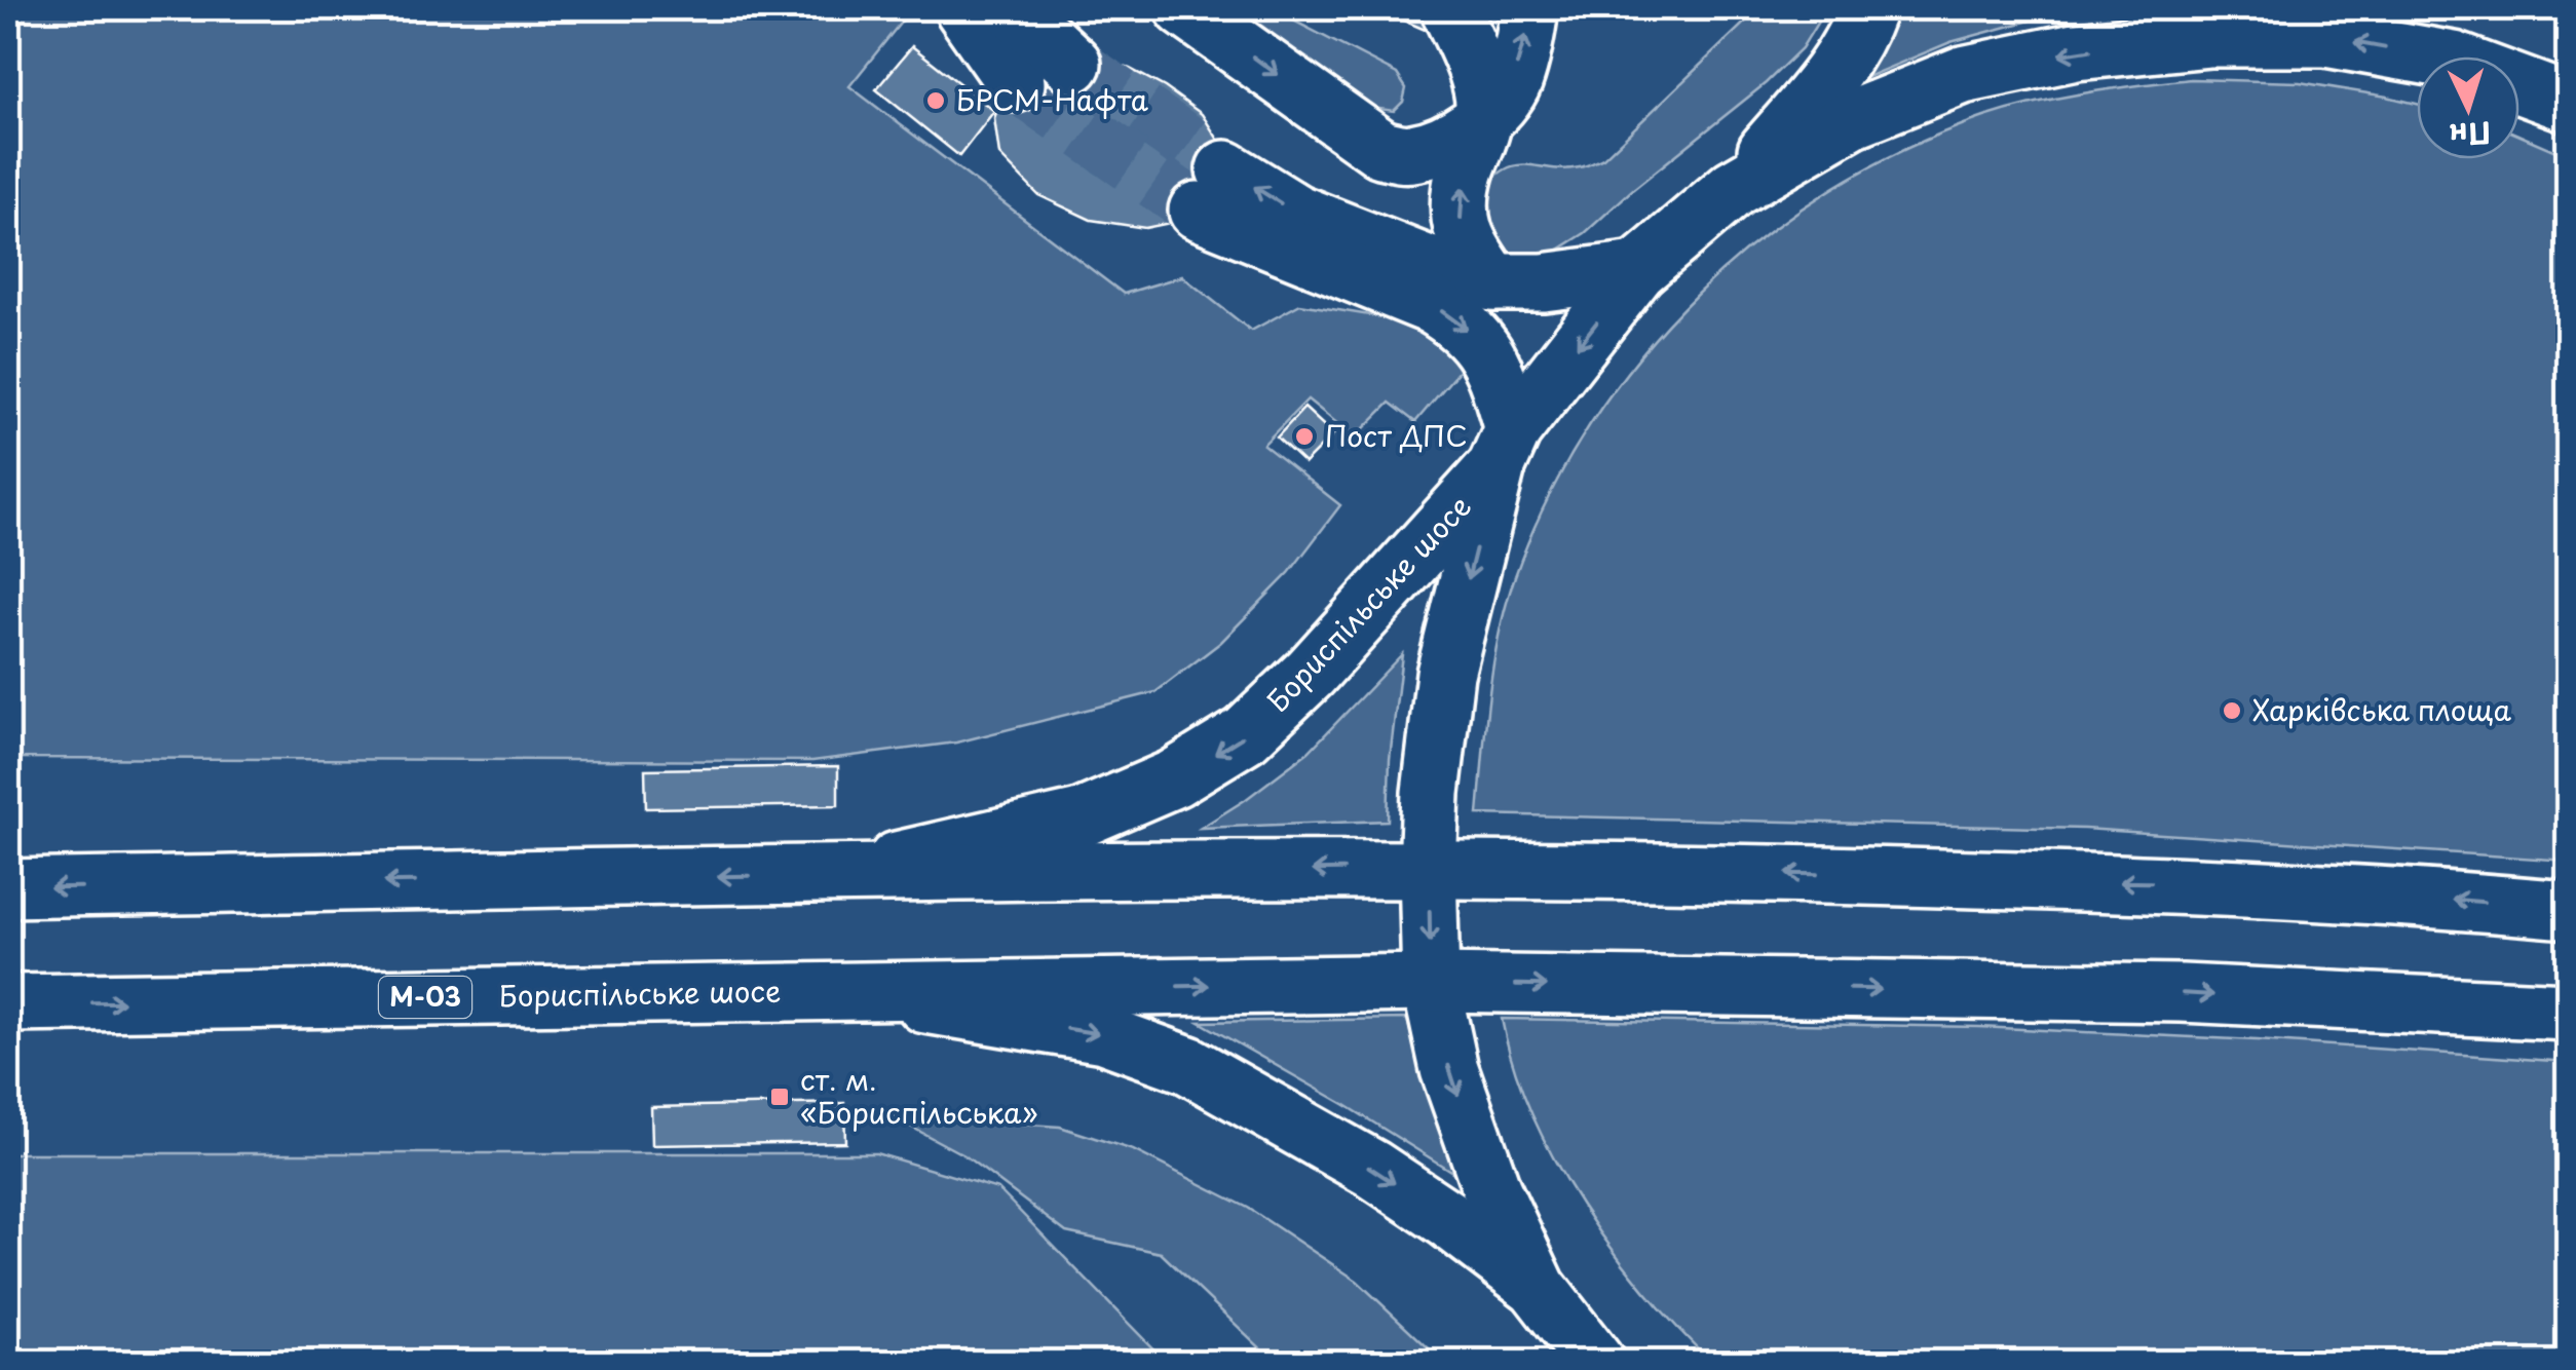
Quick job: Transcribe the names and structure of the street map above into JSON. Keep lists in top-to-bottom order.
{
  "streets": {
    "main road": ["Бориспільське шосе", "М-03"]
  },
  "places": {
    "other": ["БРСМ-Нафта", "Пост ДПС", "Харківська площа"],
    "transit": ["ст. м. «Бориспільська»"]
  },
  "north": "bottom"
}
